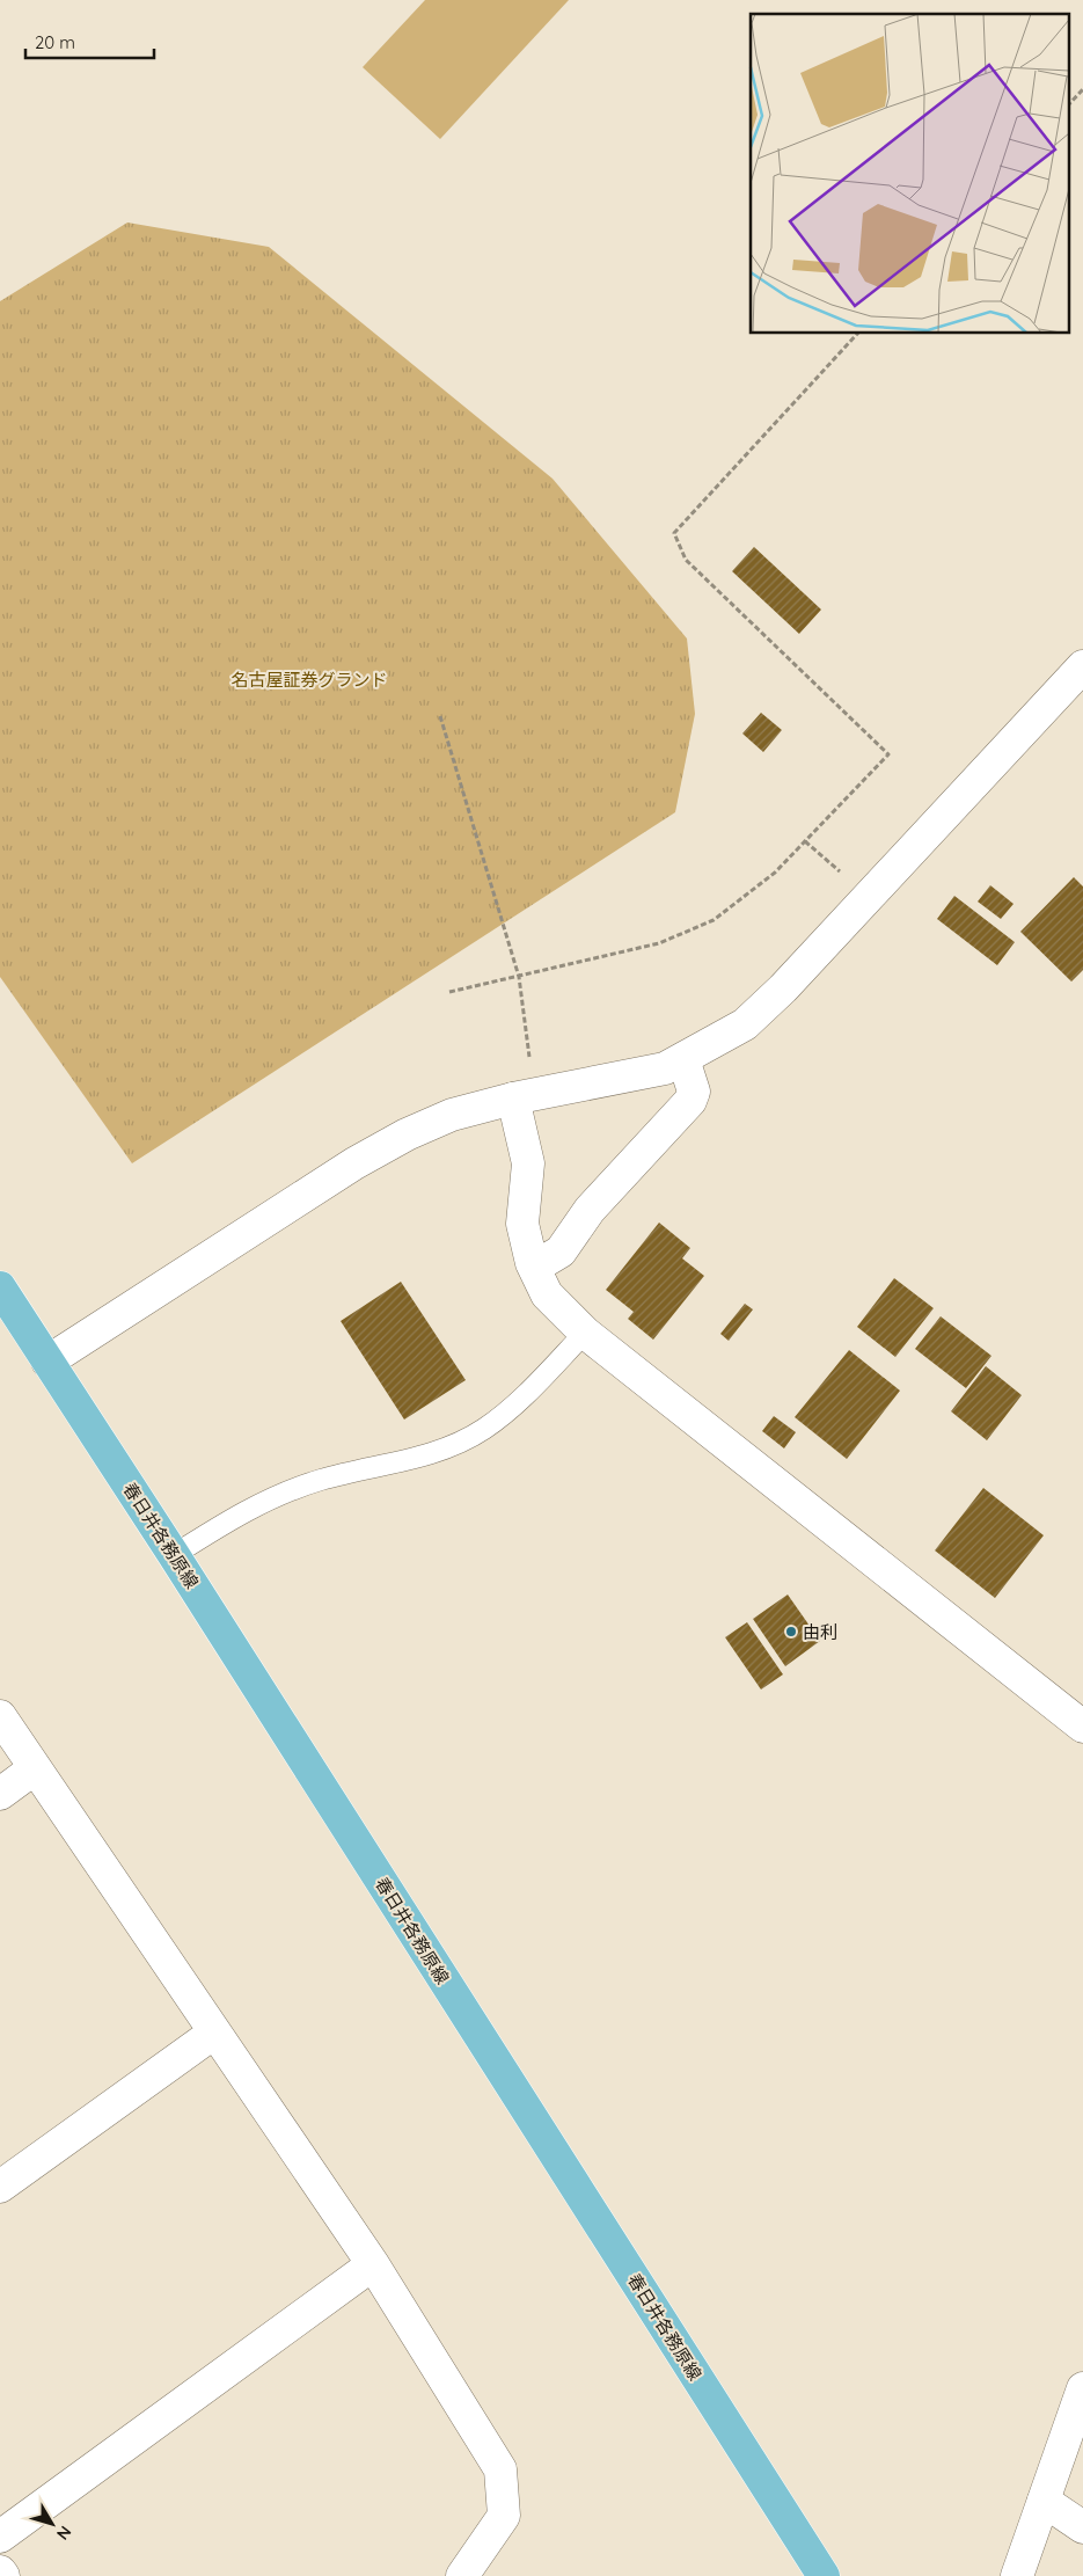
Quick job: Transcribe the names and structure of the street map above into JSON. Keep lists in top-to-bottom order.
{
  "streets": {
    "main road": ["春日井各務原線"]
  },
  "parks": ["名古屋証券グランド"],
  "places": ["由利"],
  "scale_bar": "20 m",
  "north": "bottom right"
}
